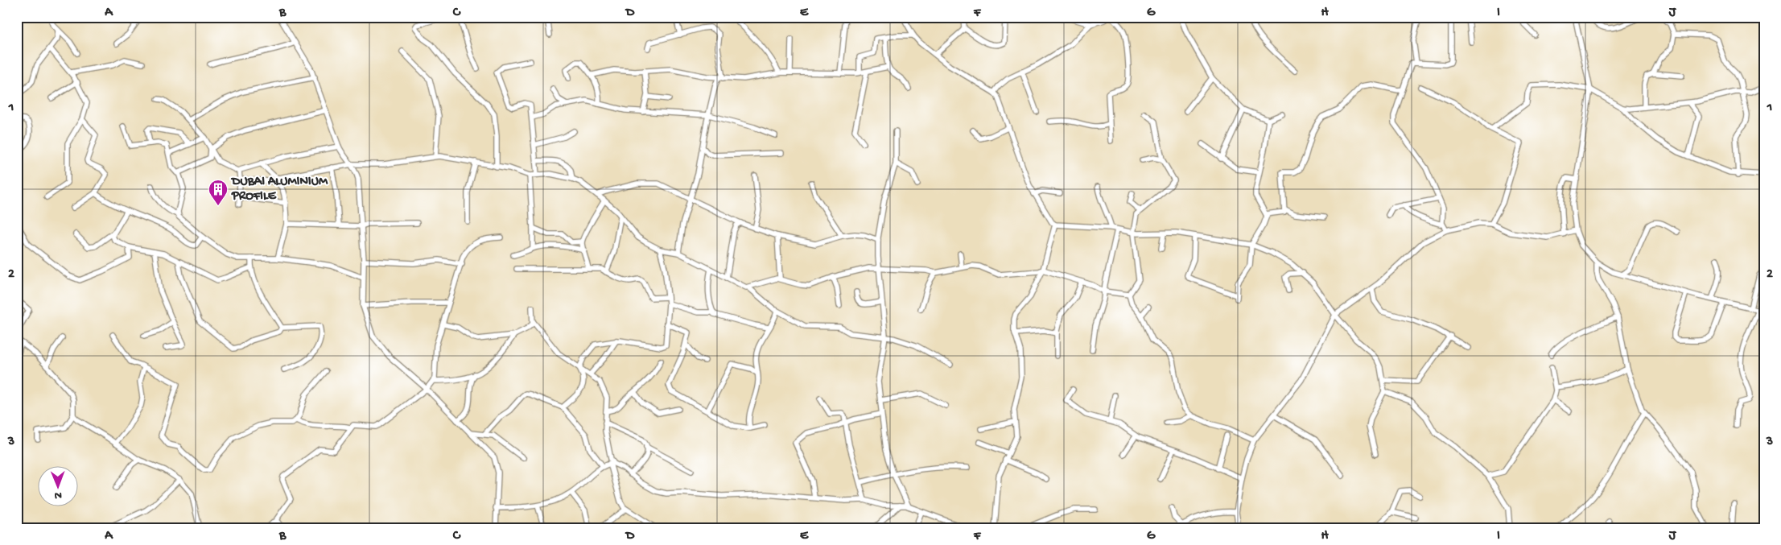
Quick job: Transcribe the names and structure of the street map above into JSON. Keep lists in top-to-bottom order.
{
  "places": {
    "building": ["DUBAI ALUMINIUM PROFILE"]
  },
  "north": "bottom",
  "grid": {
    "columns": [
      "A",
      "B",
      "C",
      "D",
      "E",
      "F",
      "G",
      "H",
      "I",
      "J"
    ],
    "rows": ["1", "2", "3"]
  }
}
